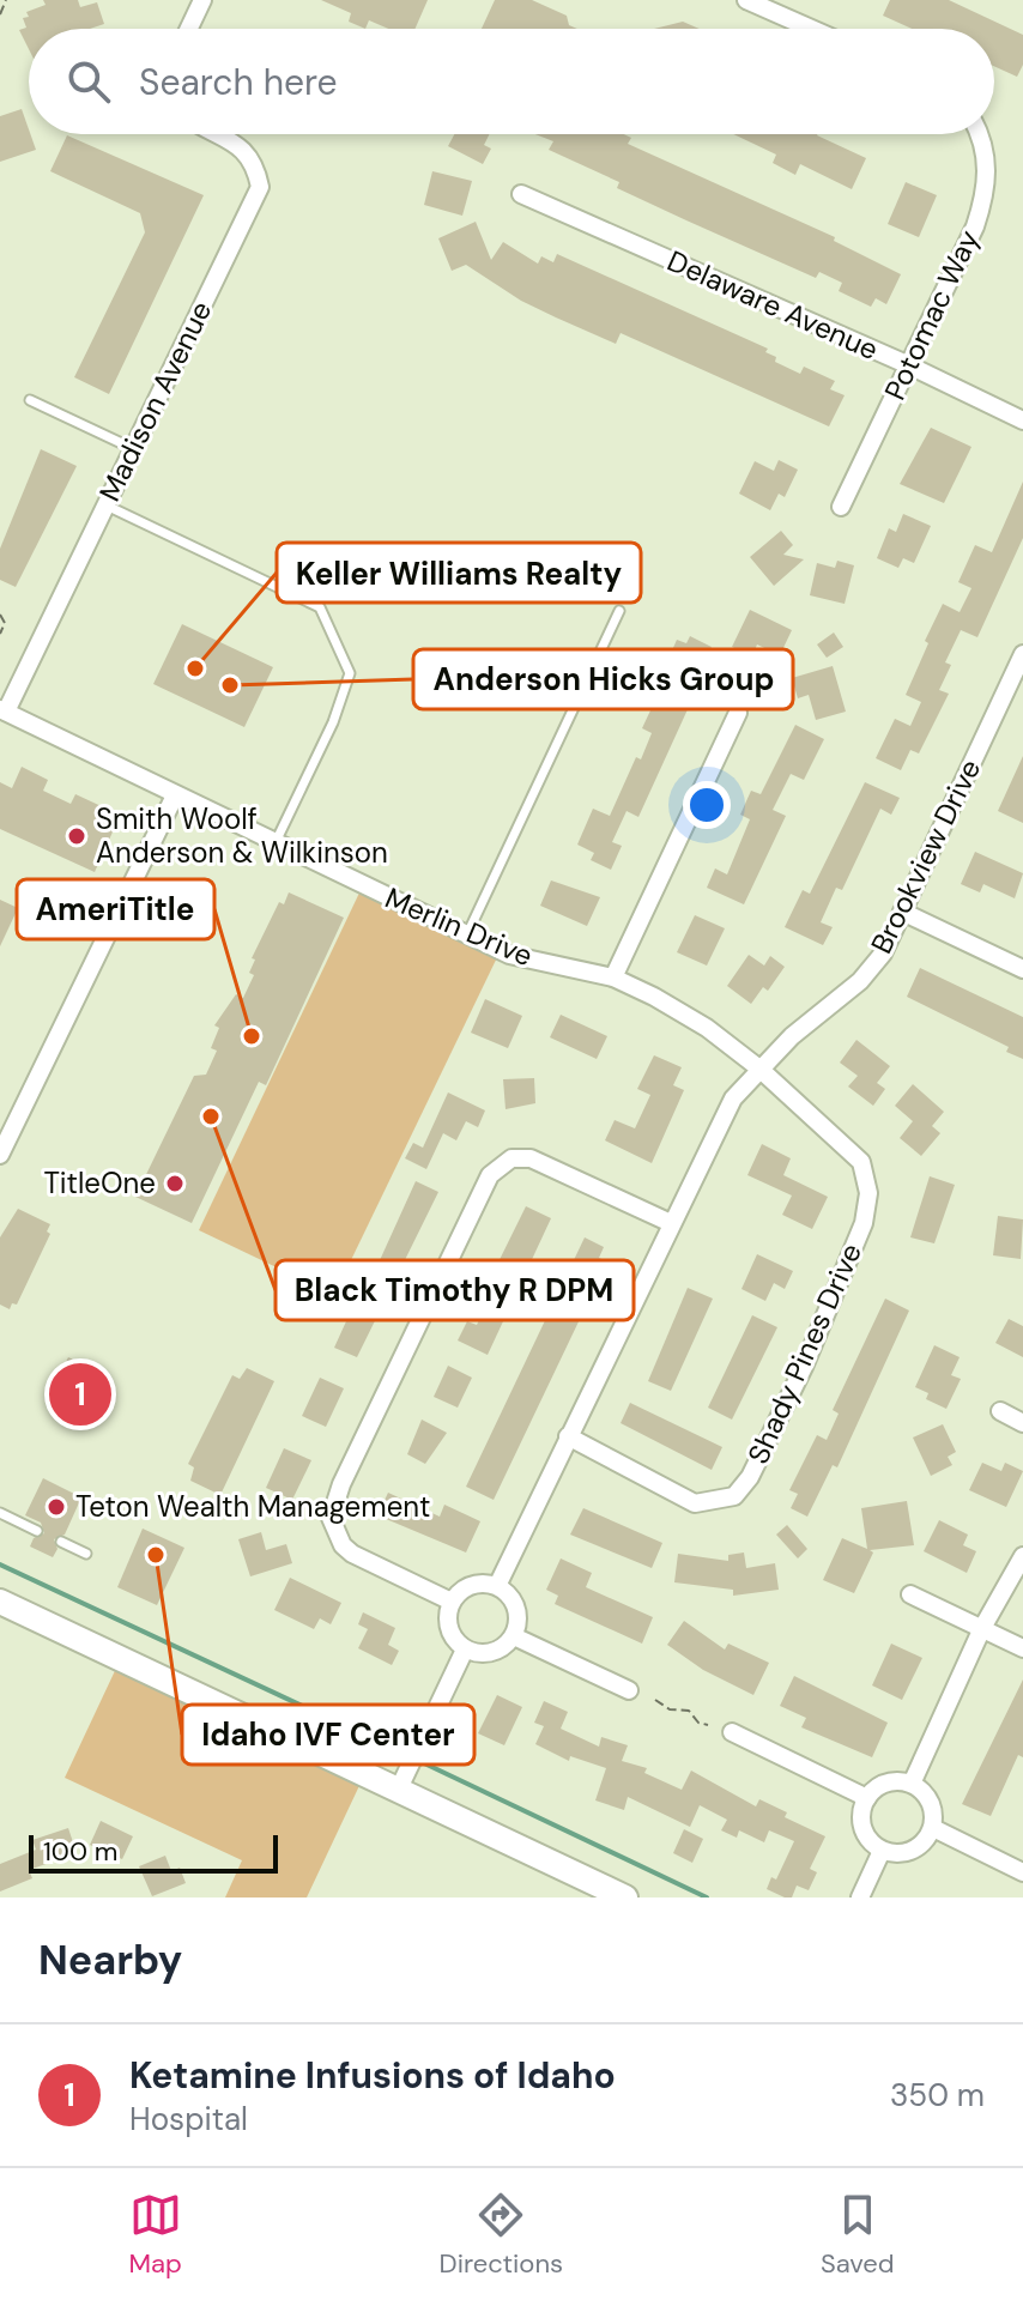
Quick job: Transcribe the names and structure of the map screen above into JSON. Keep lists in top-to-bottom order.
{
  "streets": {
    "street": [
      "Delaware Avenue",
      "Potomac Way",
      "Madison Avenue",
      "Brookview Drive",
      "Merlin Drive",
      "Shady Pines Drive"
    ]
  },
  "crossings": [
    ["Delaware Avenue", "Potomac Way"],
    ["Madison Avenue", "Merlin Drive"],
    ["Brookview Drive", "Merlin Drive"],
    ["Brookview Drive", "Shady Pines Drive"],
    ["Merlin Drive", "Shady Pines Drive"]
  ],
  "places": [
    "Keller Williams Realty",
    "Anderson Hicks Group",
    "Smith Woolf Anderson & Wilkinson",
    "AmeriTitle",
    "Black Timothy R DPM",
    "TitleOne",
    "Teton Wealth Management",
    "Idaho IVF Center"
  ],
  "scale_bar": "100 m",
  "page": {
    "search": "Search here",
    "pins": "1",
    "scale": "100 m",
    "heading": "Nearby",
    "list": [
      {
        "mark": "1",
        "name": "Ketamine Infusions of Idaho",
        "note": "Hospital",
        "value": "350 m"
      }
    ],
    "nav": ["Map", "Directions", "Saved"]
  }
}
